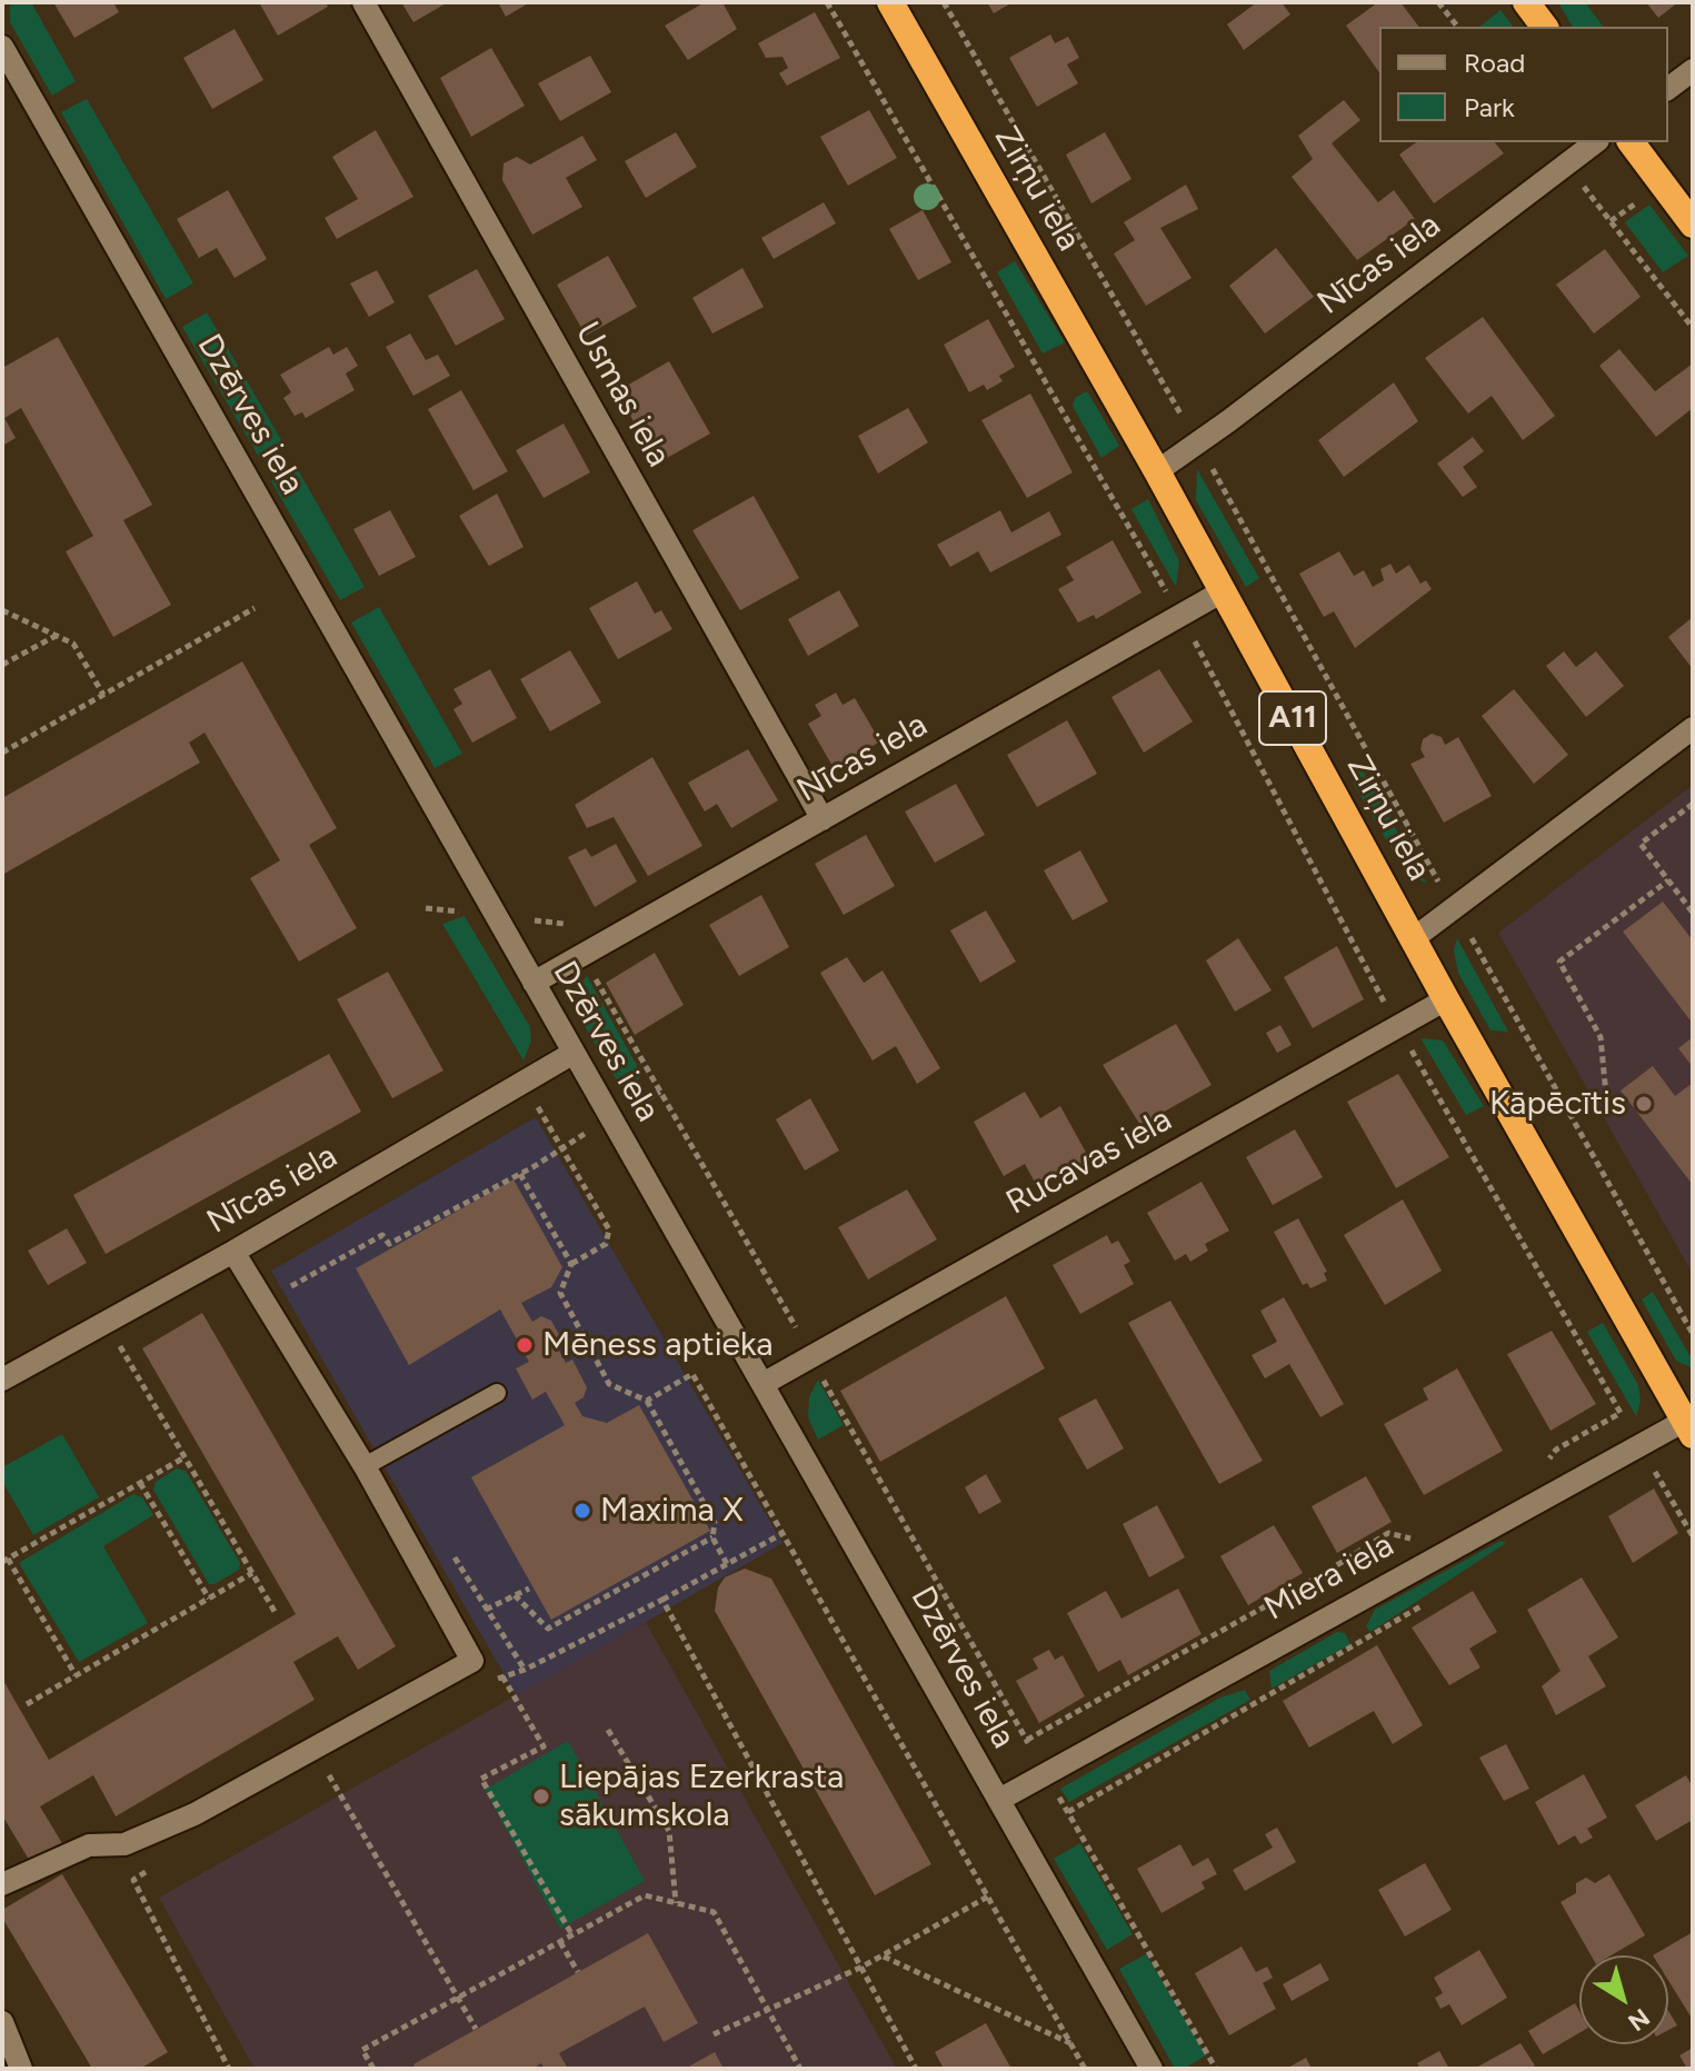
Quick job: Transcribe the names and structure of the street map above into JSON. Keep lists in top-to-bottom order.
{
  "streets": {
    "highway": ["Zirņu iela", "A11"],
    "street": [
      "Nīcas iela",
      "Usmas iela",
      "Dzērves iela",
      "Rucavas iela",
      "Miera iela"
    ]
  },
  "crossings": [
    ["Zirņu iela", "Nīcas iela"],
    ["Zirņu iela", "Rucavas iela"],
    ["Zirņu iela", "Miera iela"],
    ["Nīcas iela", "Usmas iela"],
    ["Nīcas iela", "Dzērves iela"],
    ["Dzērves iela", "Rucavas iela"],
    ["Dzērves iela", "Miera iela"]
  ],
  "places": [
    "Kāpēcītis",
    "Mēness aptieka",
    "Maxima X",
    "Liepājas Ezerkrasta sākumskola"
  ],
  "legend": ["Road", "Park"],
  "north": "bottom right"
}
